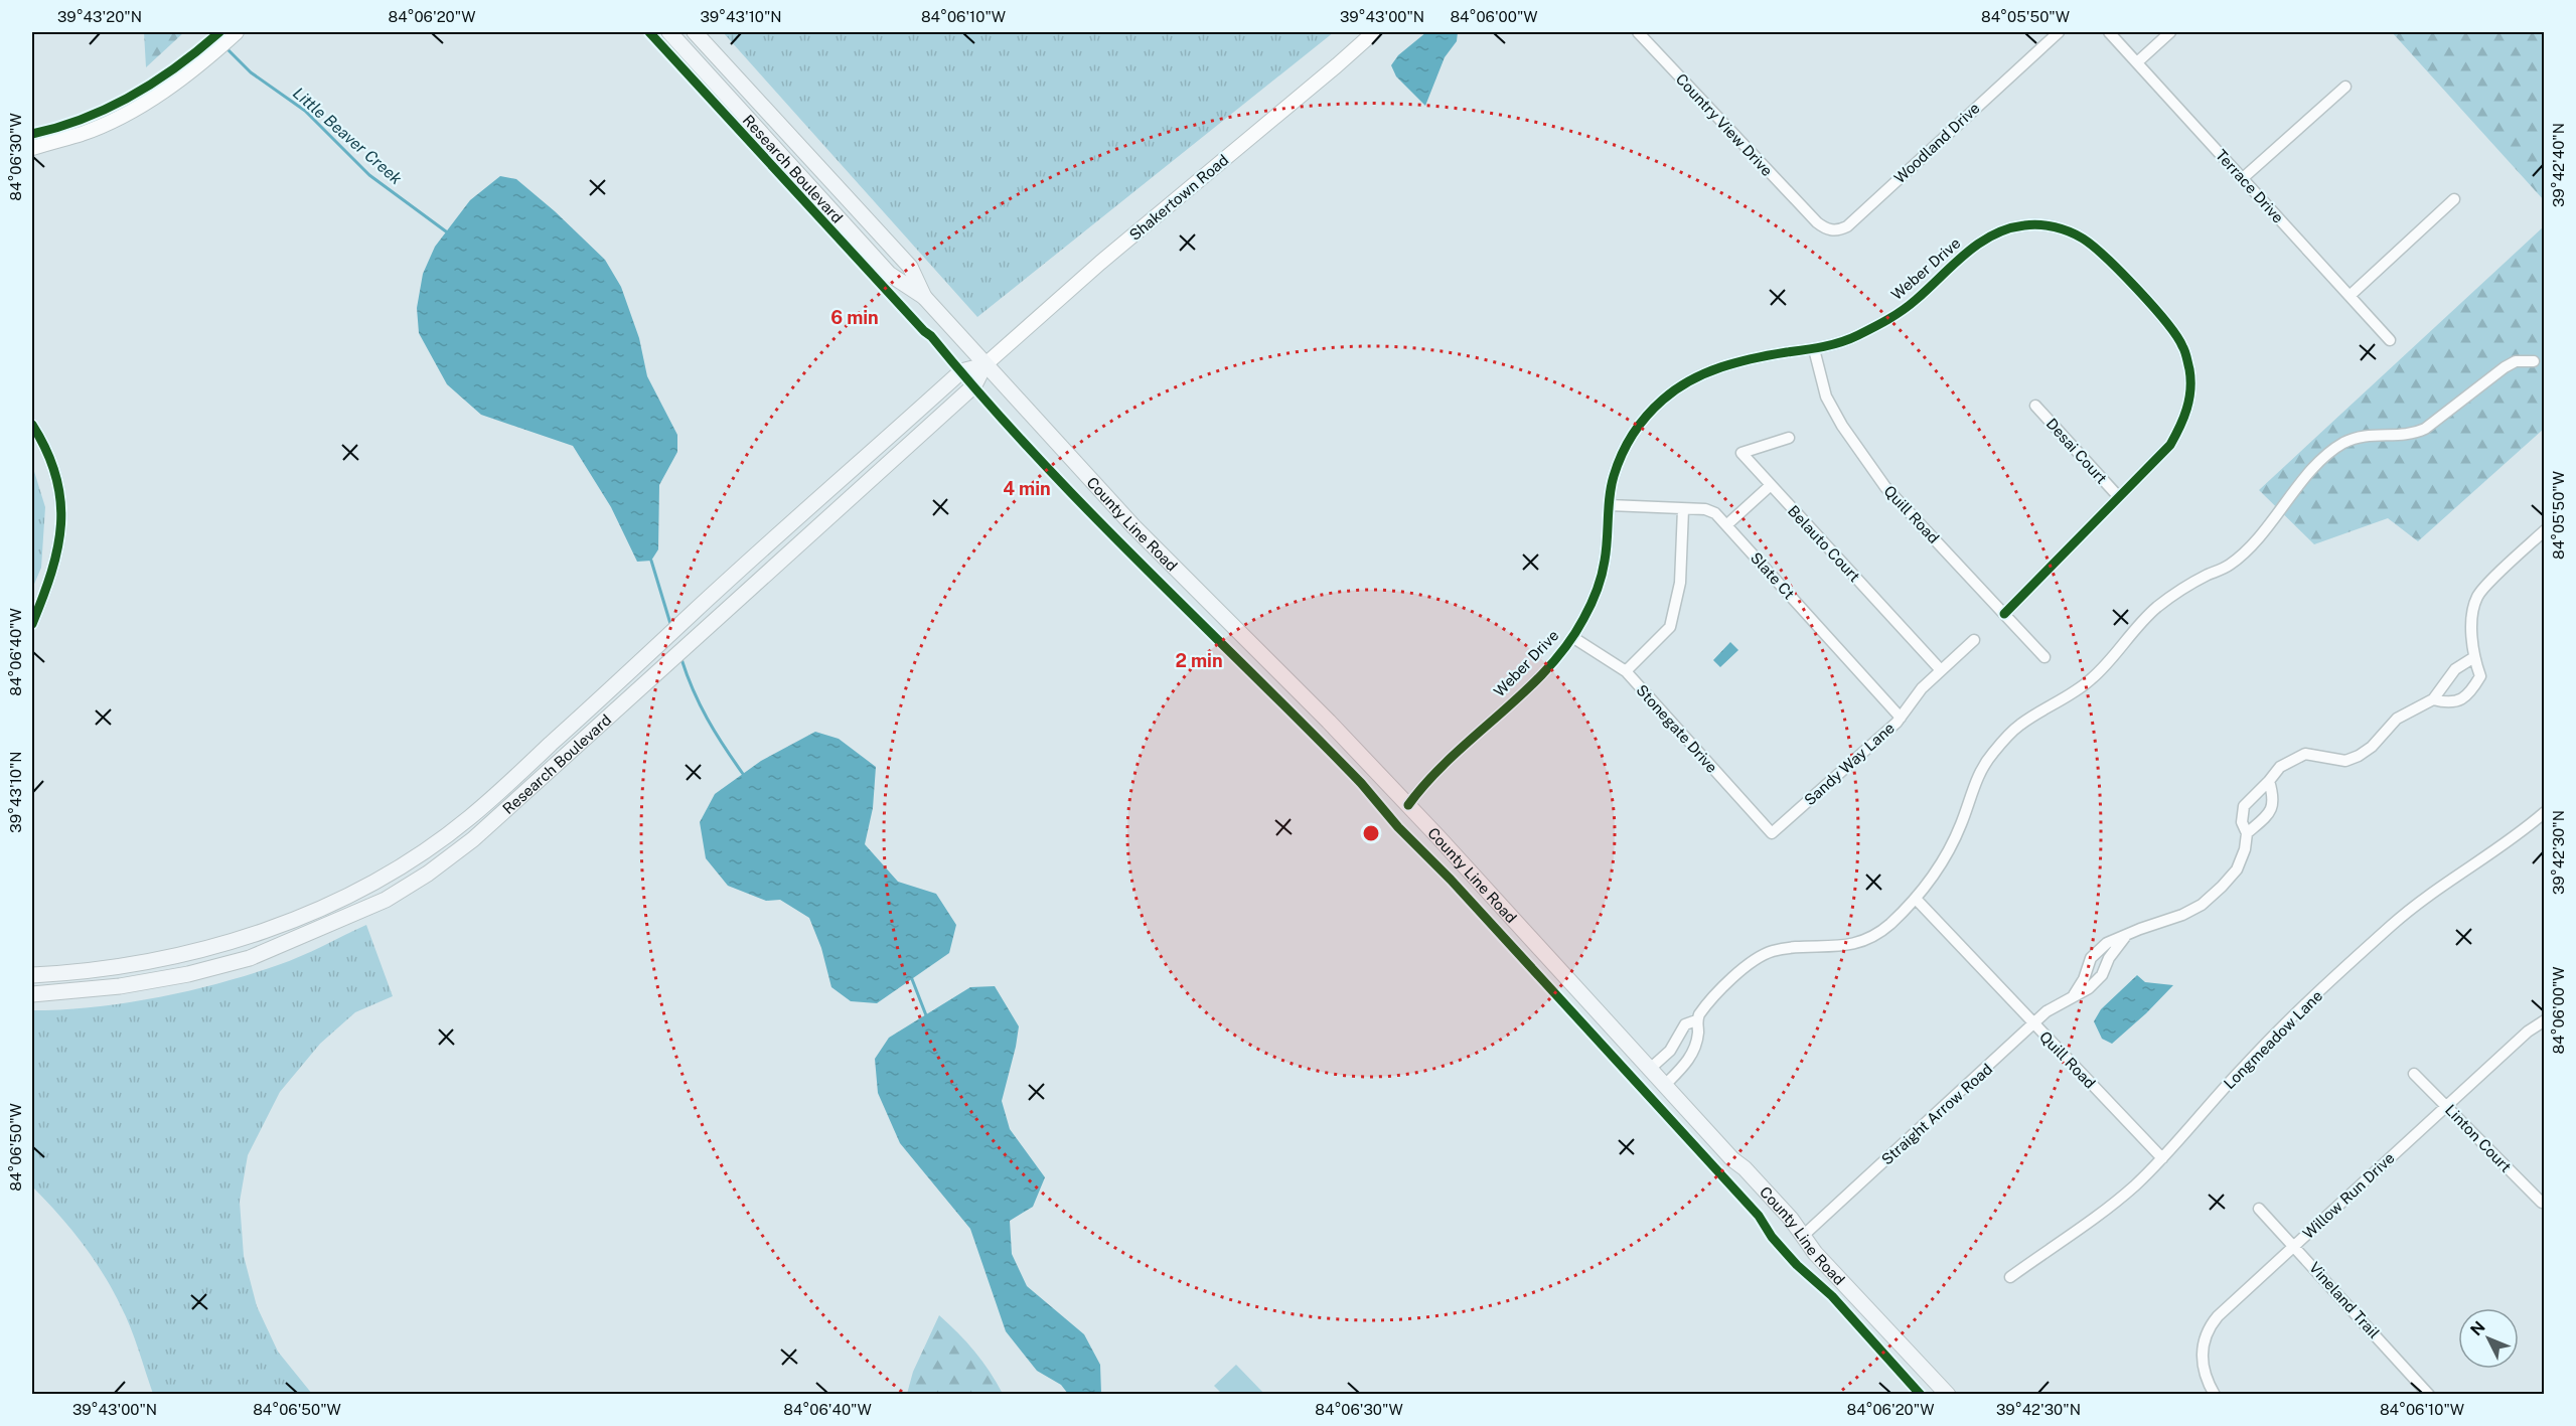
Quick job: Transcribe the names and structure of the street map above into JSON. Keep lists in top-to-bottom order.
{
  "streets": {
    "main road": ["Research Boulevard", "County Line Road"],
    "street": [
      "Country View Drive",
      "Woodland Drive",
      "Terrace Drive",
      "Shakertown Road",
      "Weber Drive",
      "Desai Court",
      "Quill Road",
      "Belauto Court",
      "Slate Ct",
      "Stonegate Drive",
      "Sandy Way Lane",
      "Longmeadow Lane",
      "Straight Arrow Road",
      "Linton Court",
      "Willow Run Drive",
      "Vineland Trail"
    ]
  },
  "crossings": [
    ["Country View Drive", "Woodland Drive"],
    ["Research Boulevard", "Shakertown Road"],
    ["Research Boulevard", "County Line Road"],
    ["Shakertown Road", "County Line Road"],
    ["Weber Drive", "Desai Court"],
    ["Weber Drive", "Quill Road"],
    ["Weber Drive", "County Line Road"],
    ["Weber Drive", "Slate Ct"],
    ["Weber Drive", "Stonegate Drive"],
    ["Quill Road", "Longmeadow Lane"],
    ["Quill Road", "Straight Arrow Road"],
    ["County Line Road", "Straight Arrow Road"],
    ["Belauto Court", "Sandy Way Lane"],
    ["Slate Ct", "Sandy Way Lane"],
    ["Stonegate Drive", "Sandy Way Lane"],
    ["Linton Court", "Willow Run Drive"],
    ["Willow Run Drive", "Vineland Trail"]
  ],
  "water": ["Little Beaver Creek"],
  "north": "top left",
  "coordinates": [
    "39°43'20\"N",
    "84°06'20\"W",
    "39°43'10\"N",
    "84°06'10\"W",
    "39°43'00\"N",
    "84°06'00\"W",
    "84°05'50\"W",
    "84°06'30\"W",
    "39°42'40\"N",
    "84°06'40\"W",
    "39°42'30\"N",
    "84°06'50\"W"
  ],
  "rings": ["6 min", "4 min", "2 min"]
}
